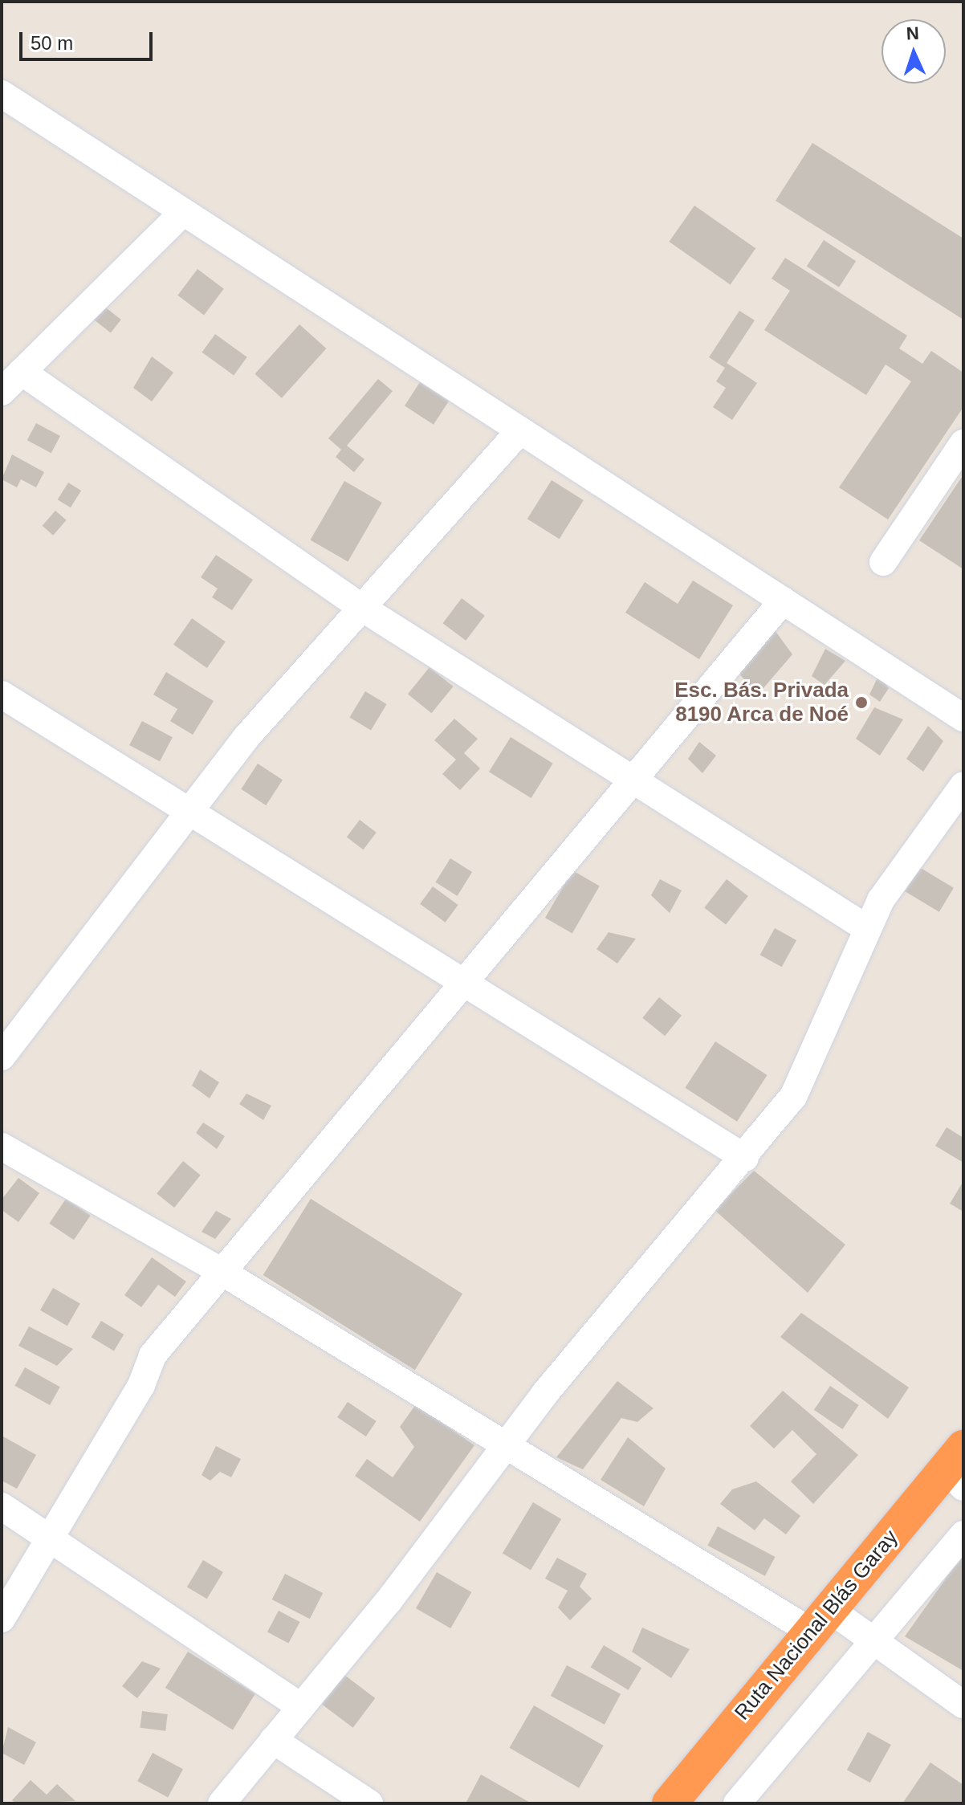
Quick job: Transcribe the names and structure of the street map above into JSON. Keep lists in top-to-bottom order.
{
  "streets": {
    "highway": ["Ruta Nacional Blás Garay"]
  },
  "places": ["Esc. Bás. Privada 8190 Arca de Noé"],
  "scale_bar": "50 m",
  "north": "top"
}
